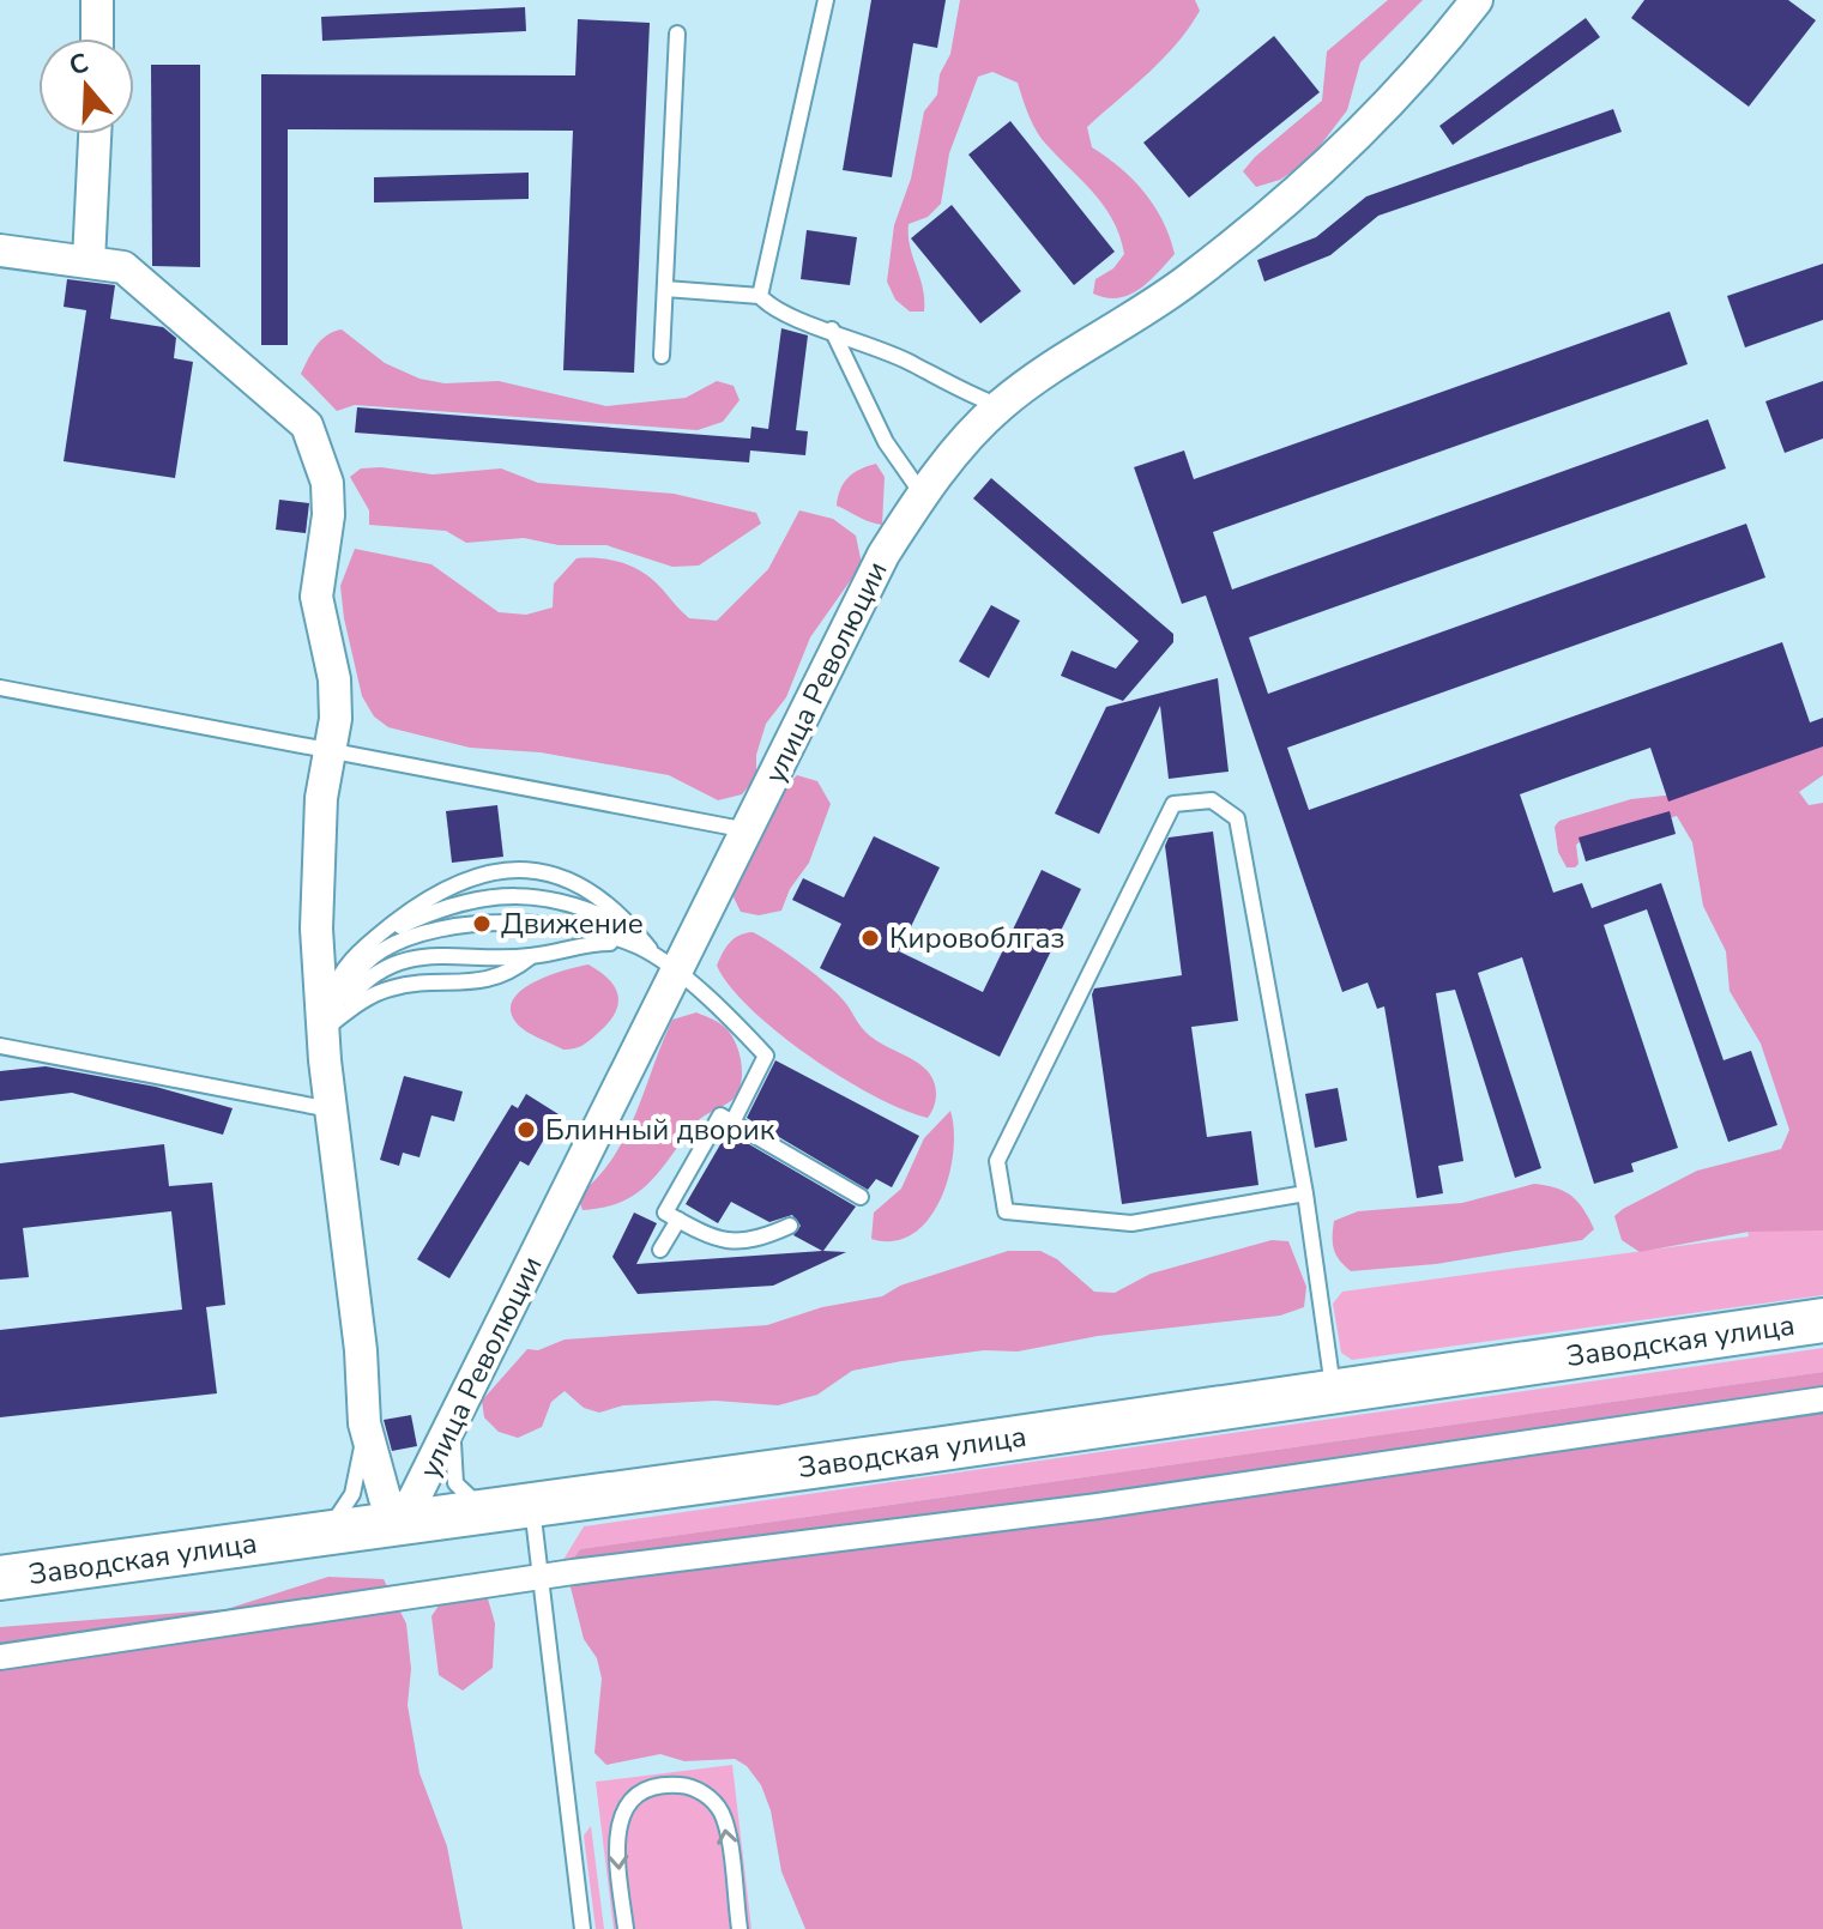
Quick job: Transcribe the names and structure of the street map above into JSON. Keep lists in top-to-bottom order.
{
  "streets": {
    "main road": ["Заводская улица"],
    "street": ["улица Революции"]
  },
  "crossings": [
    ["улица Революции", "Заводская улица"]
  ],
  "places": ["Движение", "Кировоблгаз", "Блинный дворик"],
  "north": "top"
}
